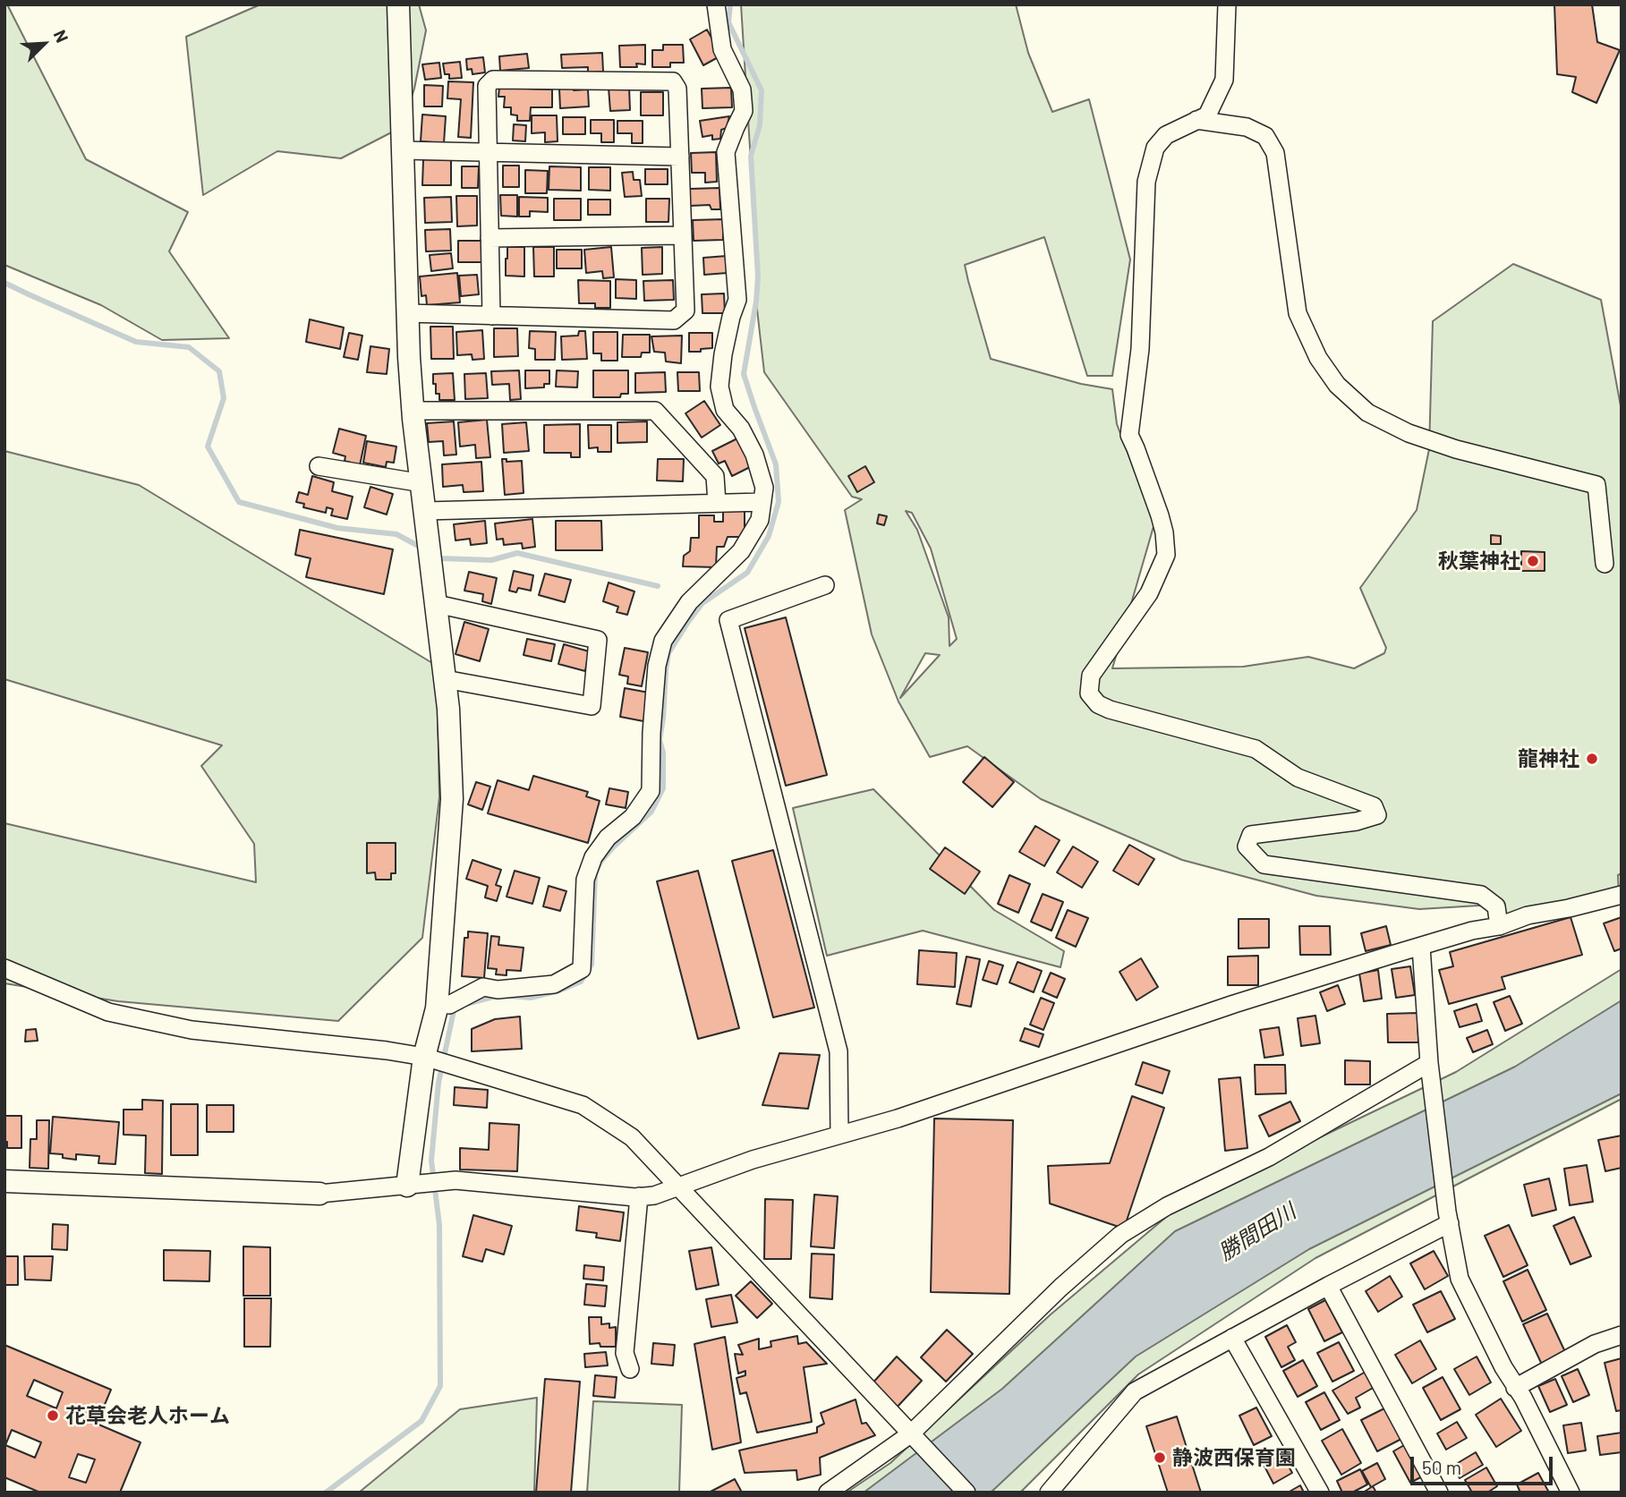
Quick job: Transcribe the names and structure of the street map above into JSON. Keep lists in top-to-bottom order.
{
  "water": ["勝間田川"],
  "places": [
    "秋葉神社",
    "龍神社",
    "花草会老人ホーム",
    "静波西保育園"
  ],
  "scale_bar": "50 m",
  "north": "top right"
}
